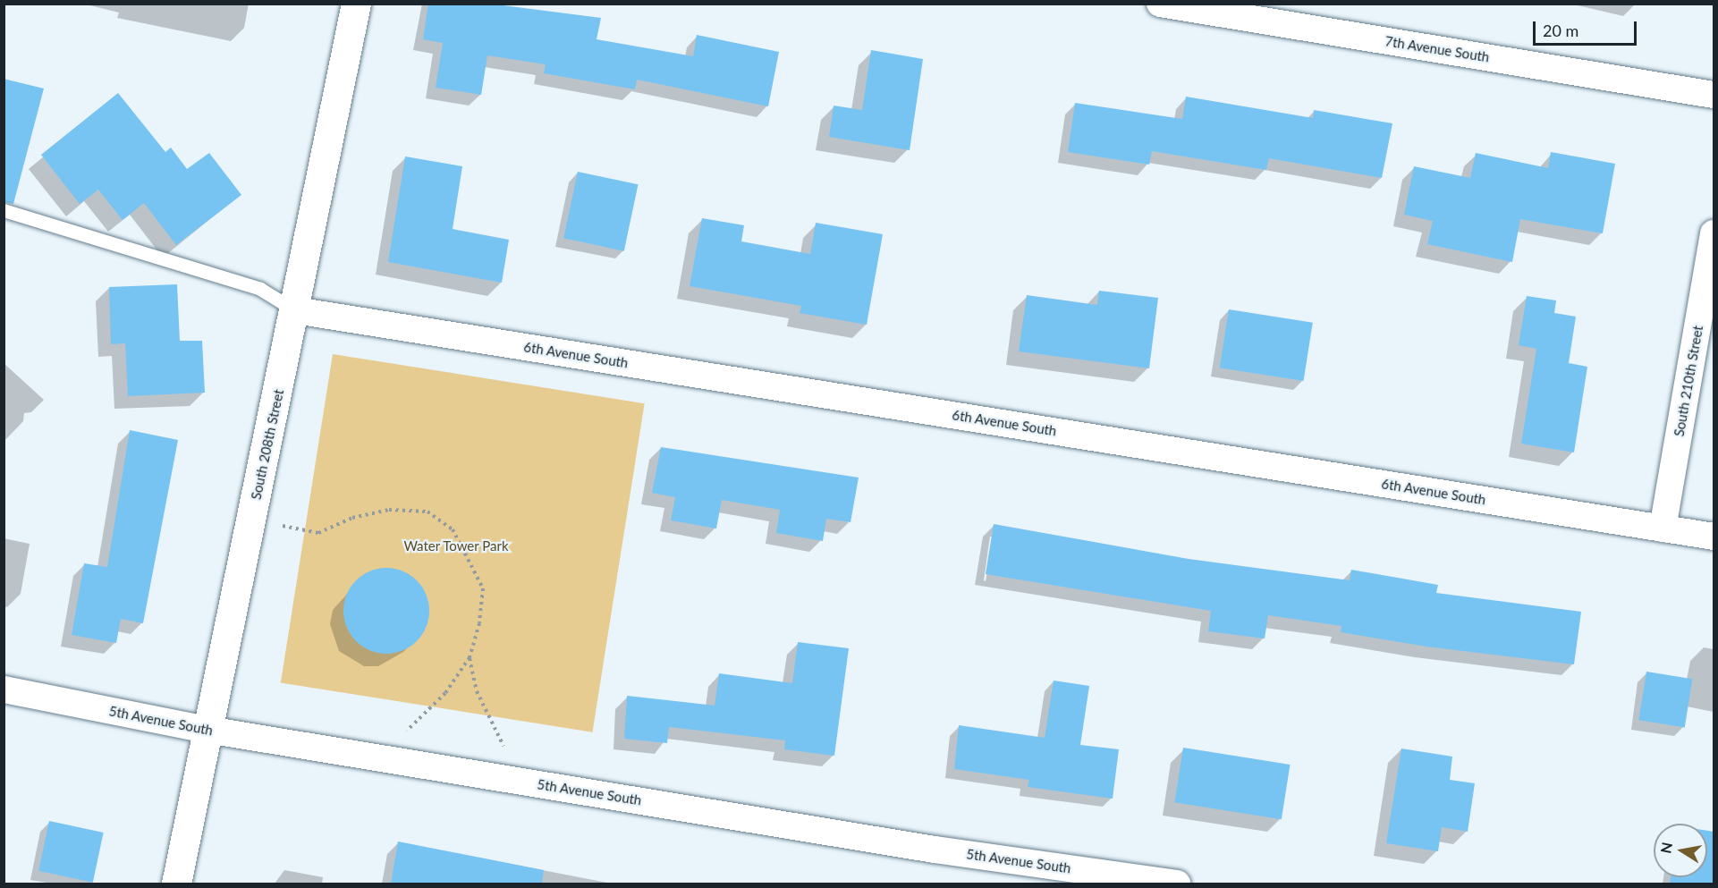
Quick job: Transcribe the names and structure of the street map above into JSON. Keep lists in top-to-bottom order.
{
  "streets": {
    "street": [
      "7th Avenue South",
      "6th Avenue South",
      "South 210th Street",
      "South 208th Street",
      "5th Avenue South"
    ]
  },
  "crossings": [
    ["6th Avenue South", "South 210th Street"],
    ["6th Avenue South", "South 208th Street"],
    ["South 208th Street", "5th Avenue South"]
  ],
  "parks": ["Water Tower Park"],
  "scale_bar": "20 m",
  "north": "left"
}
